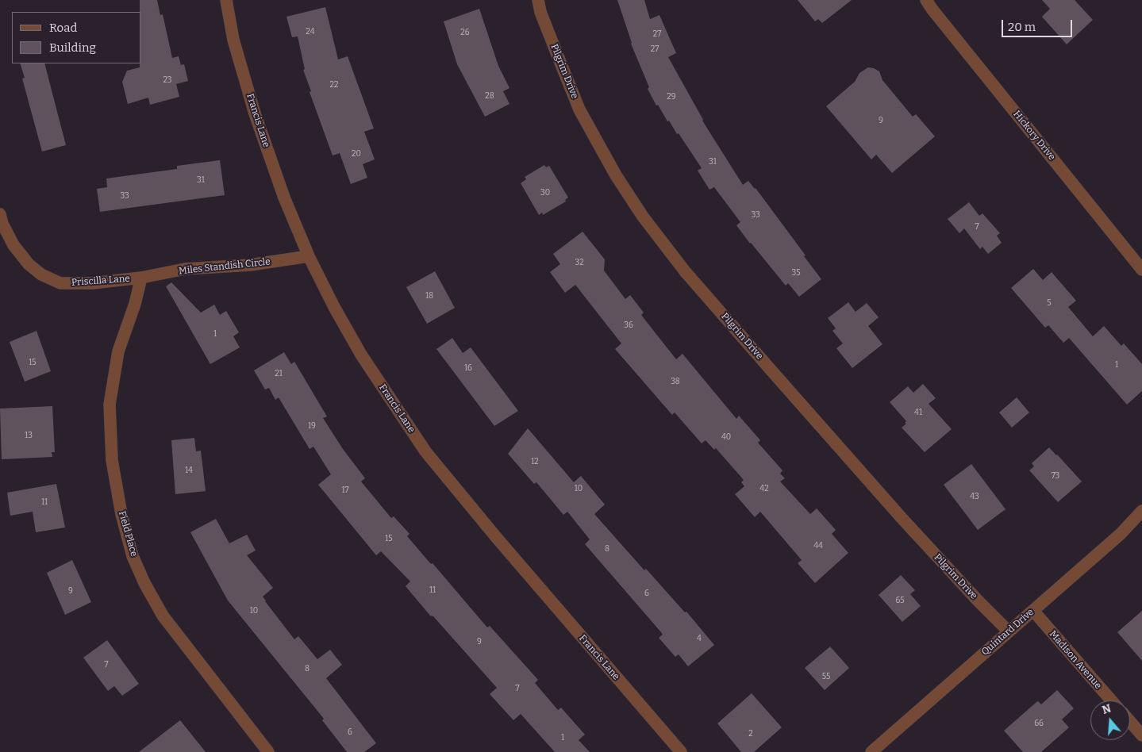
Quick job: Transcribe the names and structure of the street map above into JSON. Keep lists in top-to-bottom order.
{
  "streets": {
    "street": [
      "Pilgrim Drive",
      "Francis Lane",
      "Hickory Drive",
      "Miles Standish Circle",
      "Priscilla Lane",
      "Field Place",
      "Quintard Drive",
      "Madison Avenue"
    ]
  },
  "crossings": [
    ["Pilgrim Drive", "Quintard Drive"],
    ["Francis Lane", "Miles Standish Circle"],
    ["Miles Standish Circle", "Priscilla Lane"],
    ["Miles Standish Circle", "Field Place"],
    ["Priscilla Lane", "Field Place"],
    ["Quintard Drive", "Madison Avenue"]
  ],
  "house_numbers": [
    "24",
    "26",
    "27",
    "27",
    "23",
    "22",
    "28",
    "29",
    "9",
    "20",
    "31",
    "31",
    "30",
    "33",
    "33",
    "7",
    "32",
    "35",
    "18",
    "5",
    "36",
    "1",
    "15",
    "1",
    "16",
    "21",
    "38",
    "41",
    "19",
    "13",
    "40",
    "12",
    "14",
    "73",
    "10",
    "42",
    "17",
    "43",
    "11",
    "15",
    "44",
    "8",
    "11",
    "9",
    "6",
    "65",
    "10",
    "4",
    "9",
    "7",
    "8",
    "55",
    "7",
    "66",
    "6",
    "2",
    "1"
  ],
  "legend": ["Road", "Building"],
  "scale_bar": "20 m",
  "north": "top"
}
